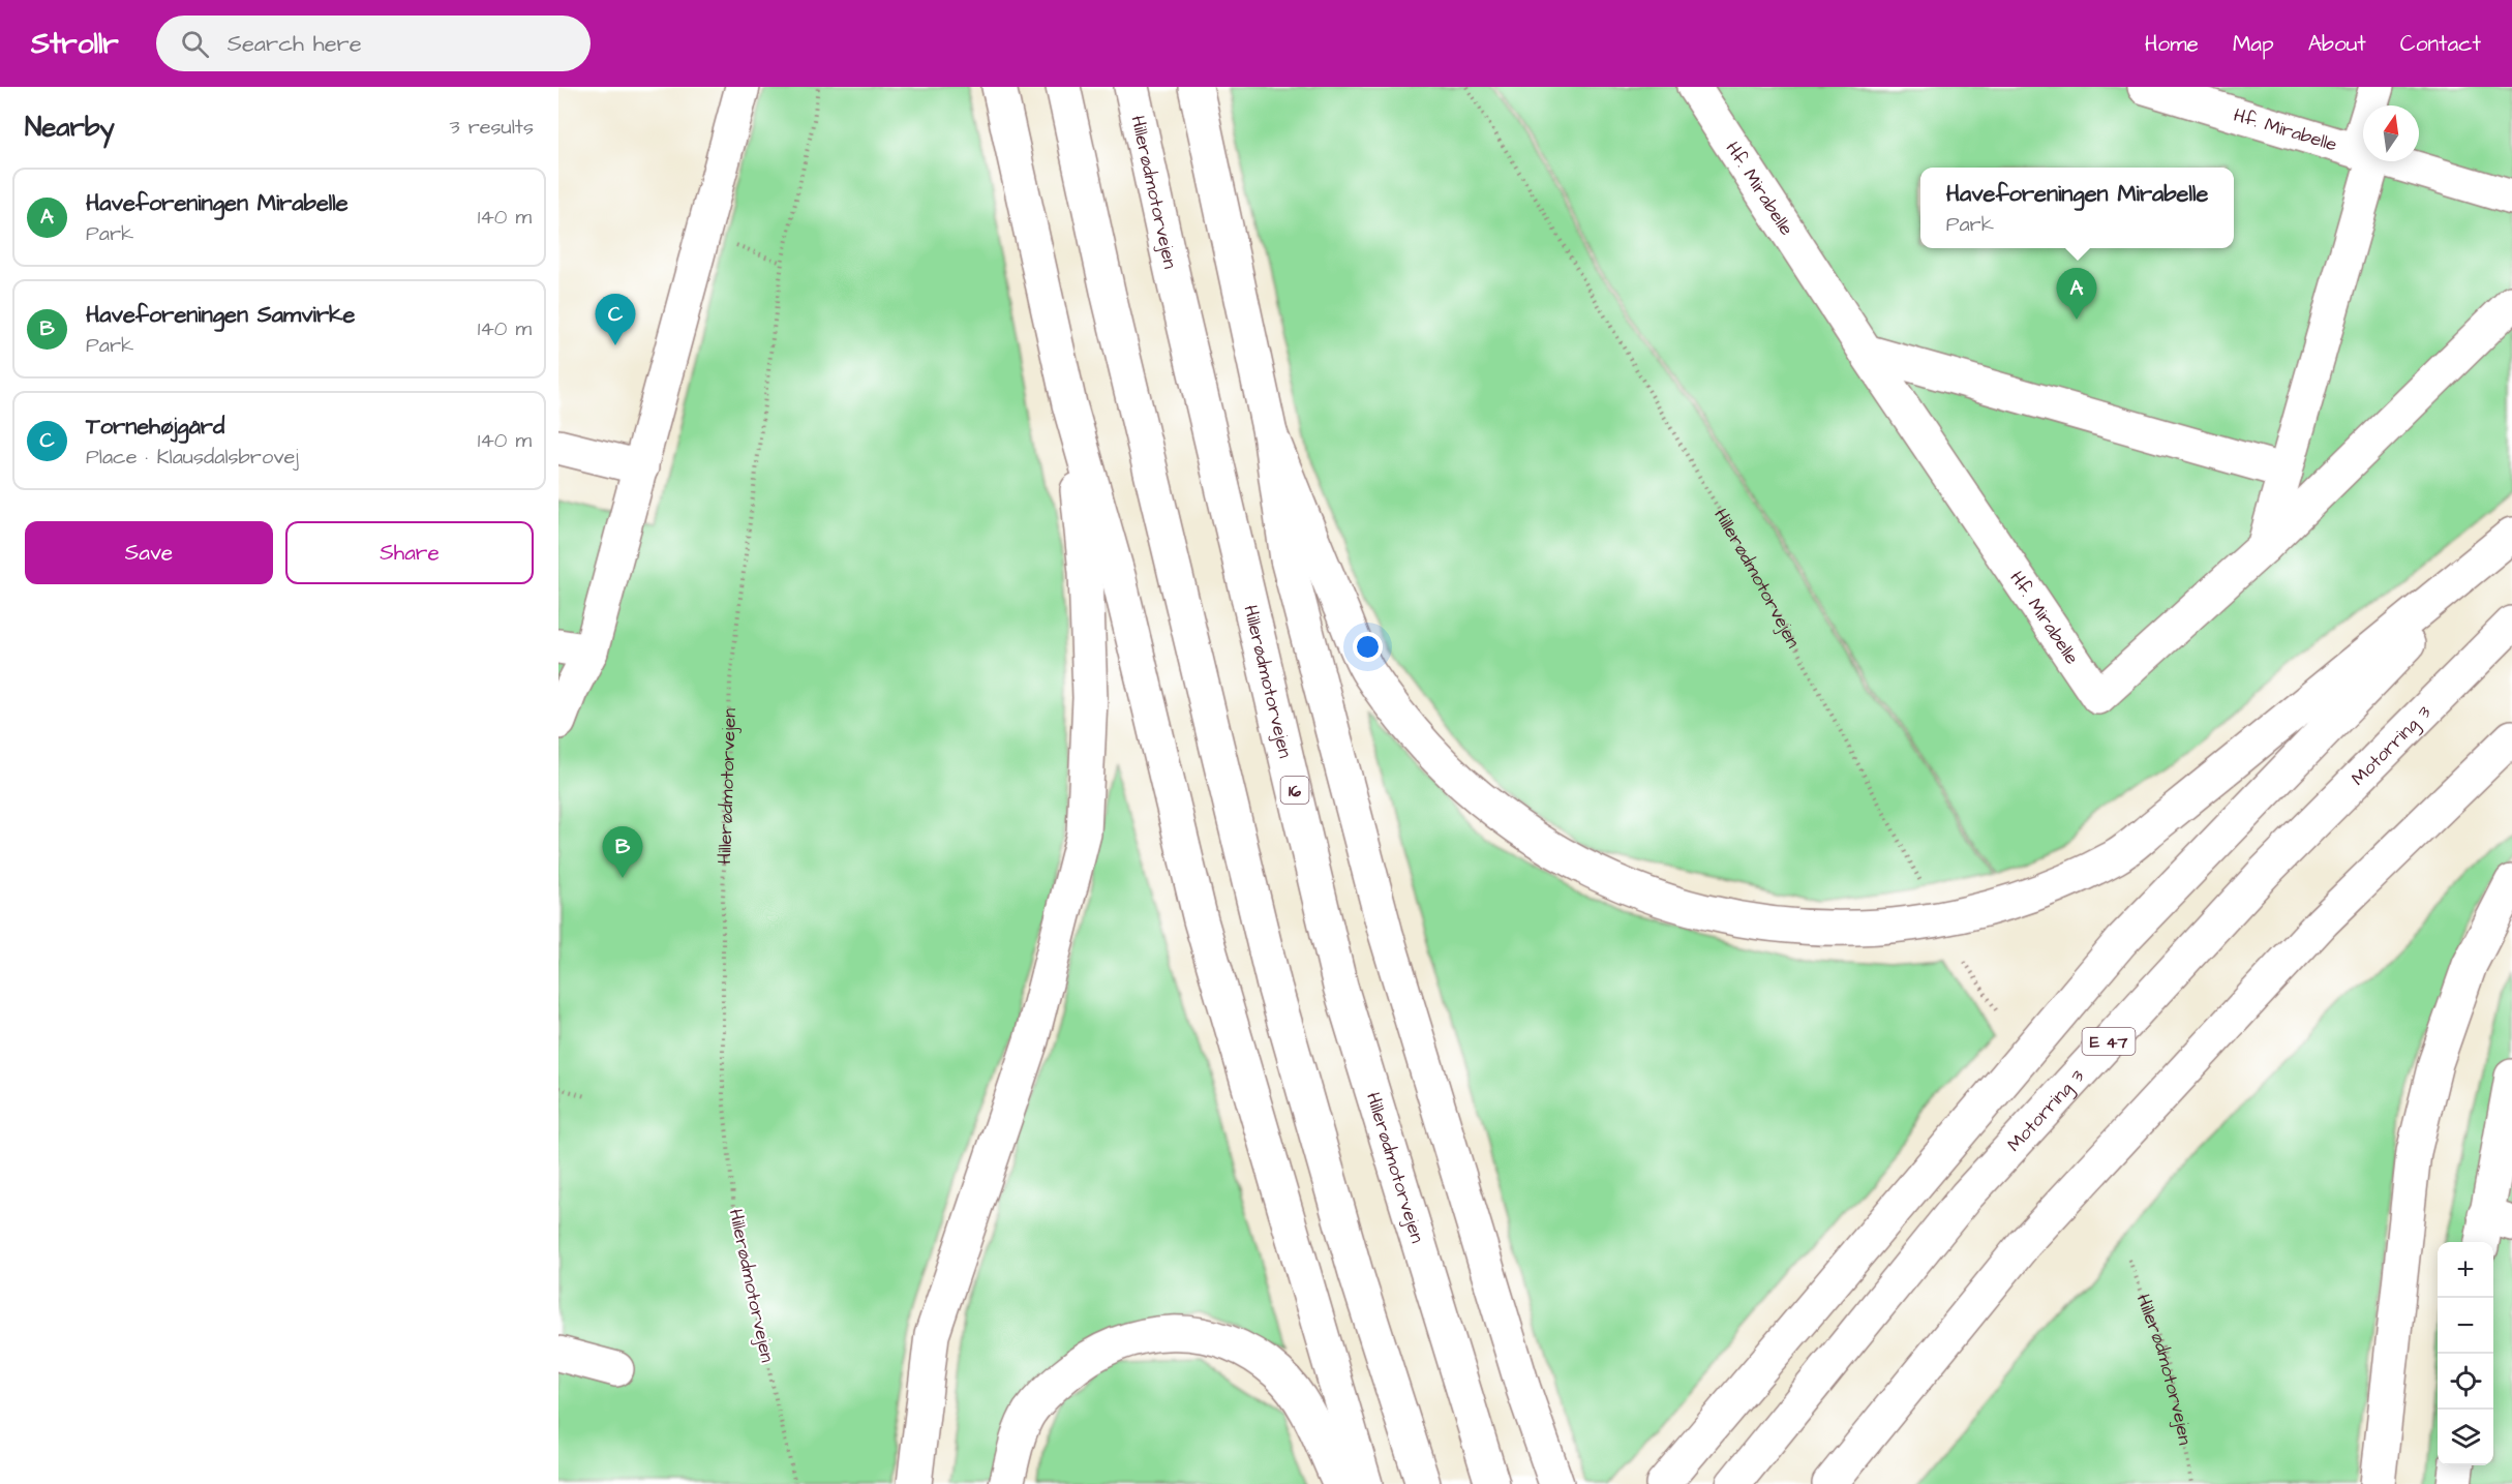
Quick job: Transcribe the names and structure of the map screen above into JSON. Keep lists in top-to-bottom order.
{
  "streets": {
    "main road": [
      "Hf. Mirabelle",
      "Hillerødmotorvejen",
      "Motorring 3",
      "16",
      "E 47"
    ]
  },
  "north": "top",
  "page": {
    "header": "Strollr",
    "search": "Search here",
    "nav": [
      "Home",
      "Map",
      "About",
      "Contact"
    ],
    "heading": ["Nearby", "3 results"],
    "list": [
      {
        "mark": "A",
        "name": "Haveforeningen Mirabelle",
        "note": "Park",
        "value": "140 m"
      },
      {
        "mark": "B",
        "name": "Haveforeningen Samvirke",
        "note": "Park",
        "value": "140 m"
      },
      {
        "mark": "C",
        "name": "Tornehøjgård",
        "note": "Place · Klausdalsbrovej",
        "value": "140 m"
      }
    ],
    "popup": ["Haveforeningen Mirabelle", "Park"],
    "pins": ["A", "C", "B"],
    "buttons": ["Save", "Share"],
    "map_buttons": ["+", "−"]
  }
}
